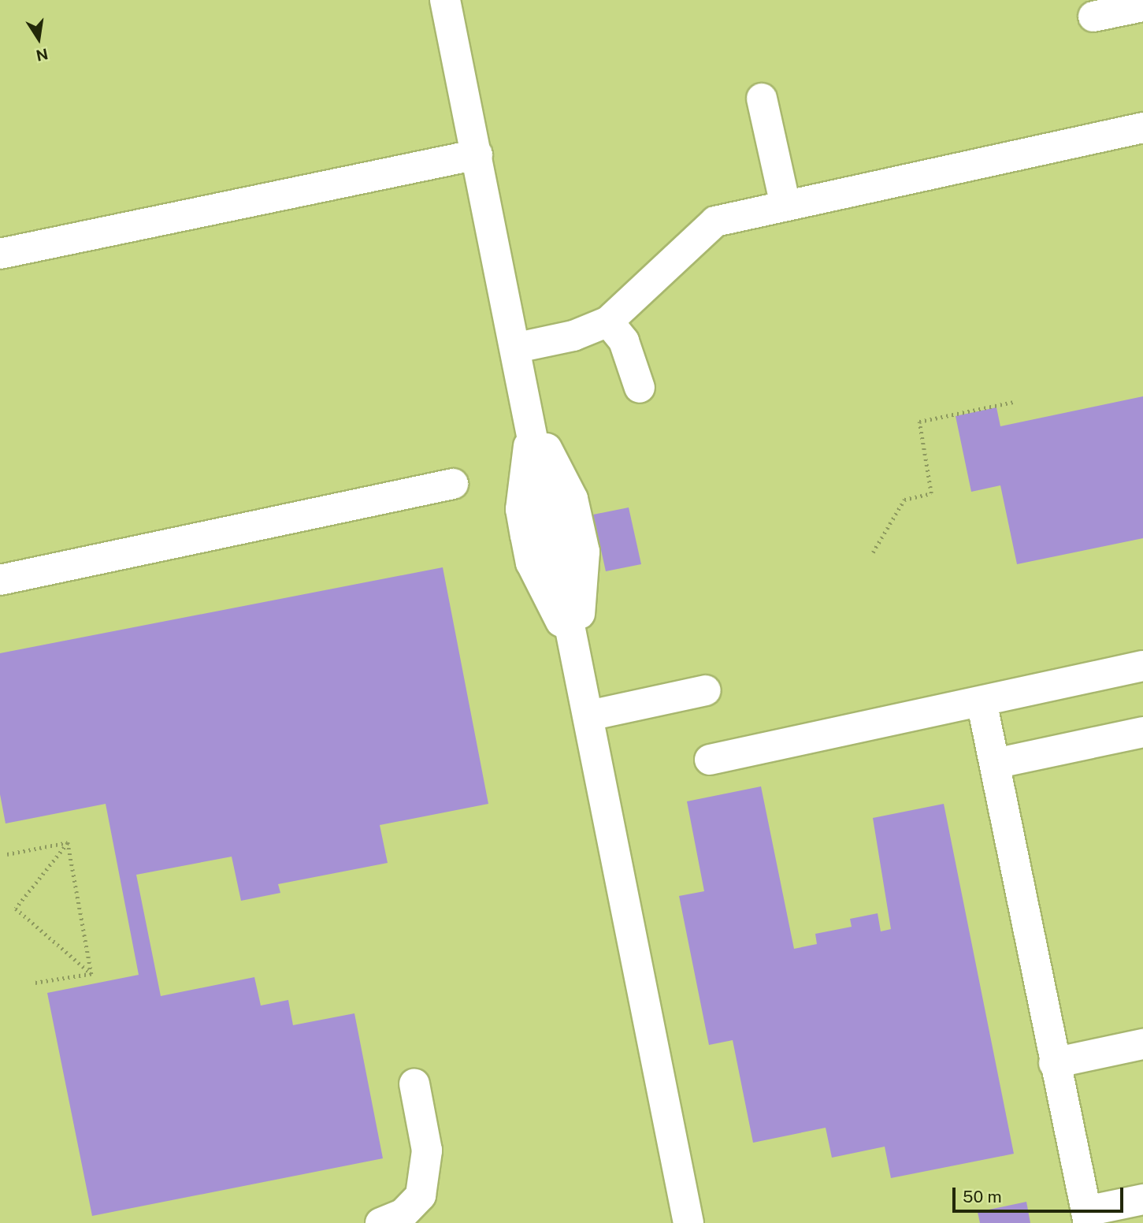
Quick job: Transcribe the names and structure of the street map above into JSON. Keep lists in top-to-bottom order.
{
  "scale_bar": "50 m",
  "north": "bottom"
}
